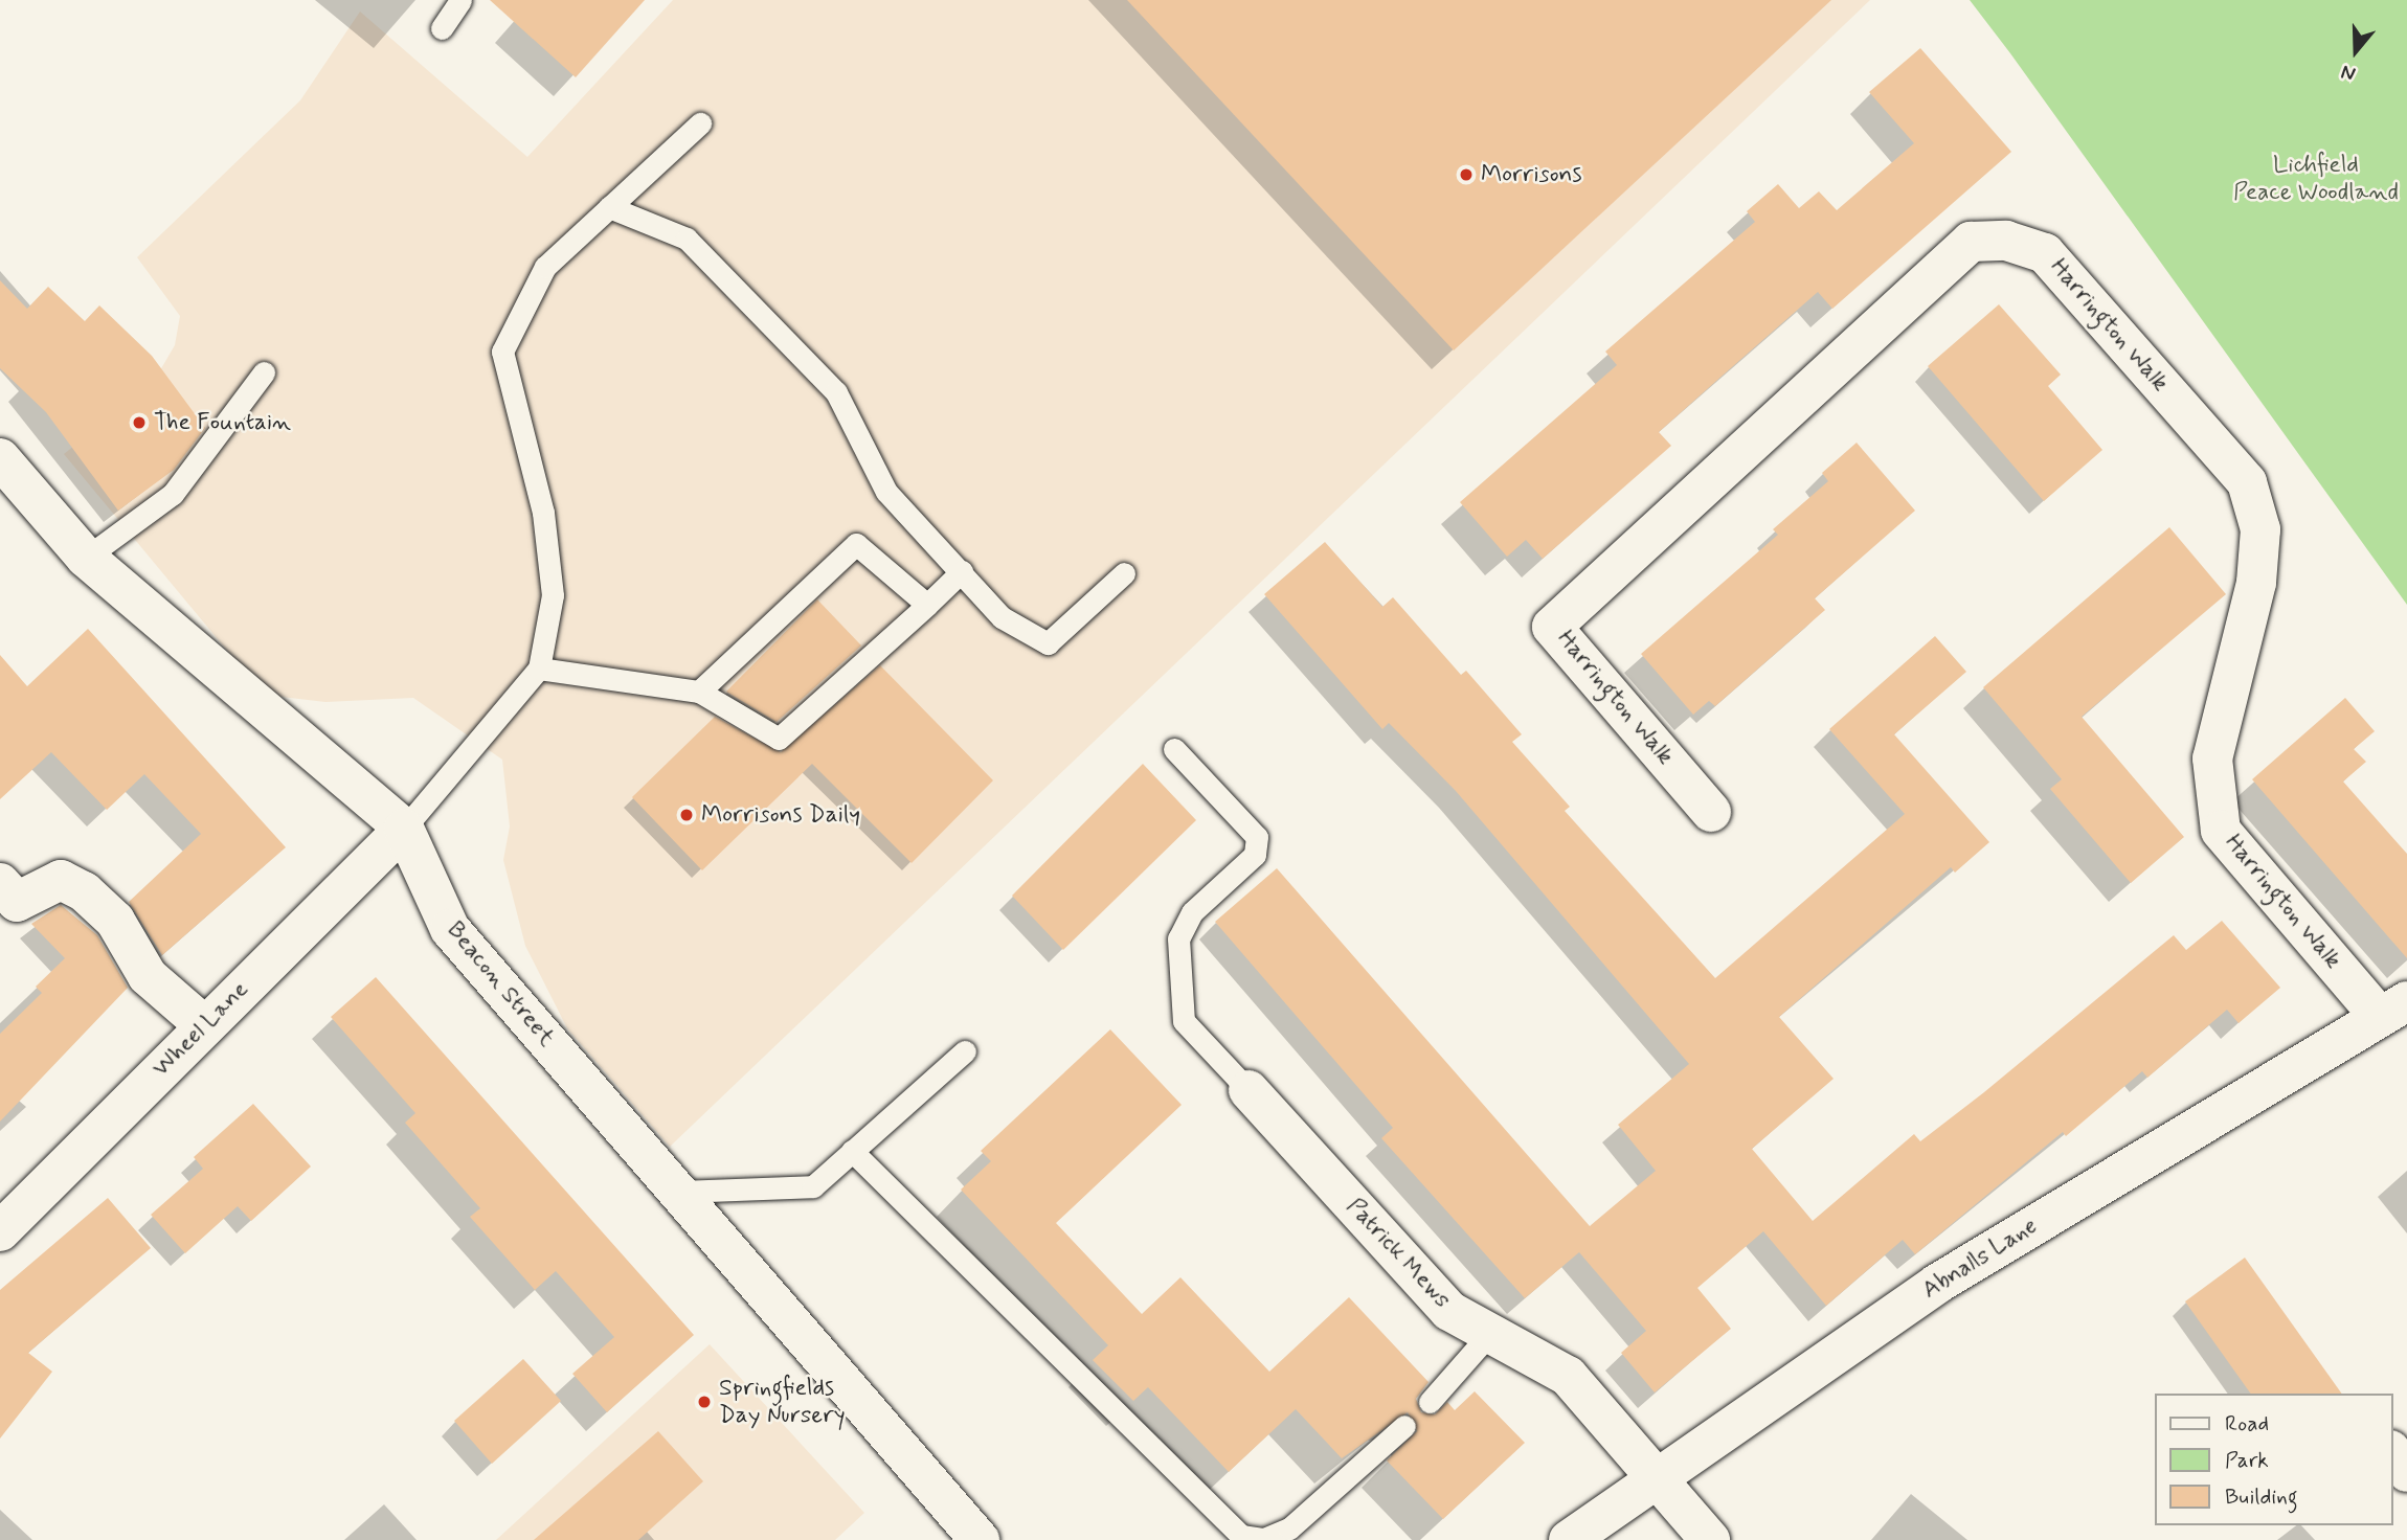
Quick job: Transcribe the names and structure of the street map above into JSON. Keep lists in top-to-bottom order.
{
  "streets": {
    "street": [
      "Harrington Walk",
      "Beacon Street",
      "Wheel Lane",
      "Patrick Mews",
      "Abnalls Lane"
    ]
  },
  "crossings": [
    ["Harrington Walk", "Abnalls Lane"],
    ["Beacon Street", "Wheel Lane"],
    ["Patrick Mews", "Abnalls Lane"]
  ],
  "parks": ["Lichfield Peace Woodland"],
  "places": [
    "Morrisons",
    "The Fountain",
    "Morrisons Daily",
    "Springfields Day Nursery"
  ],
  "legend": ["Road", "Park", "Building"],
  "north": "bottom"
}
